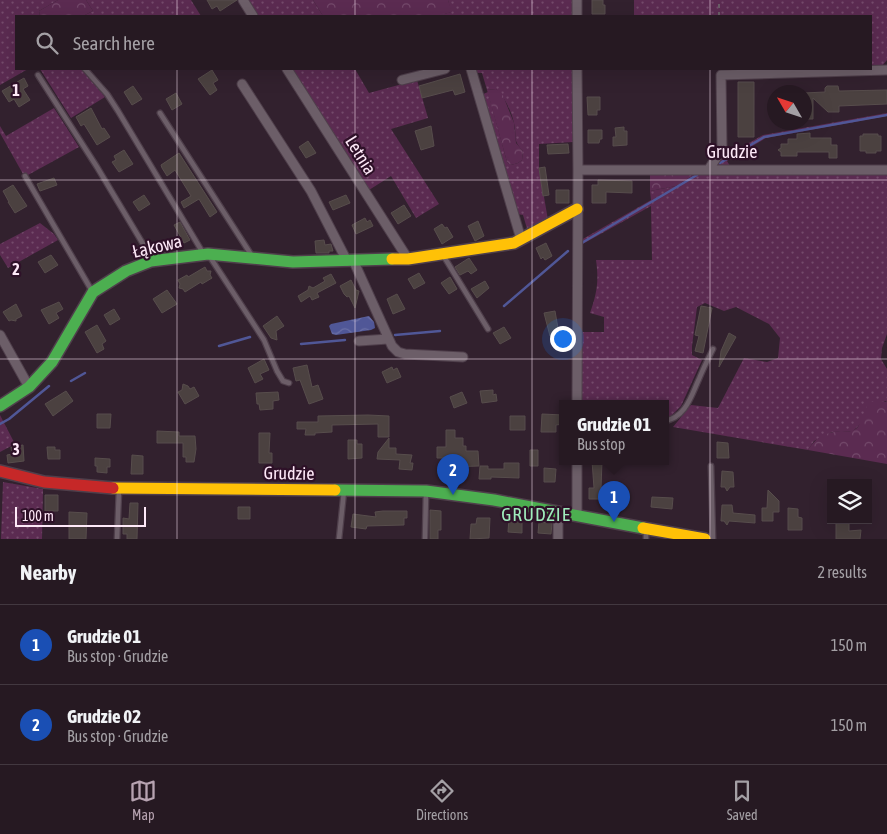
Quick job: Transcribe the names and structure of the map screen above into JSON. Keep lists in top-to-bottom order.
{
  "streets": {
    "street": ["Grudzie", "Letnia", "Łąkowa"]
  },
  "crossings": [
    ["Letnia", "Łąkowa"]
  ],
  "districts": ["GRUDZIE"],
  "scale_bar": "100 m",
  "north": "top left",
  "page": {
    "search": "Search here",
    "popup": ["Grudzie 01", "Bus stop"],
    "pins": ["2", "1"],
    "scale": "100 m",
    "heading": ["Nearby", "2 results"],
    "list": [
      {
        "mark": "1",
        "name": "Grudzie 01",
        "note": "Bus stop · Grudzie",
        "value": "150 m"
      },
      {
        "mark": "2",
        "name": "Grudzie 02",
        "note": "Bus stop · Grudzie",
        "value": "150 m"
      }
    ],
    "nav": ["Map", "Directions", "Saved"]
  },
  "grid": {
    "rows": ["1", "2", "3"]
  }
}
